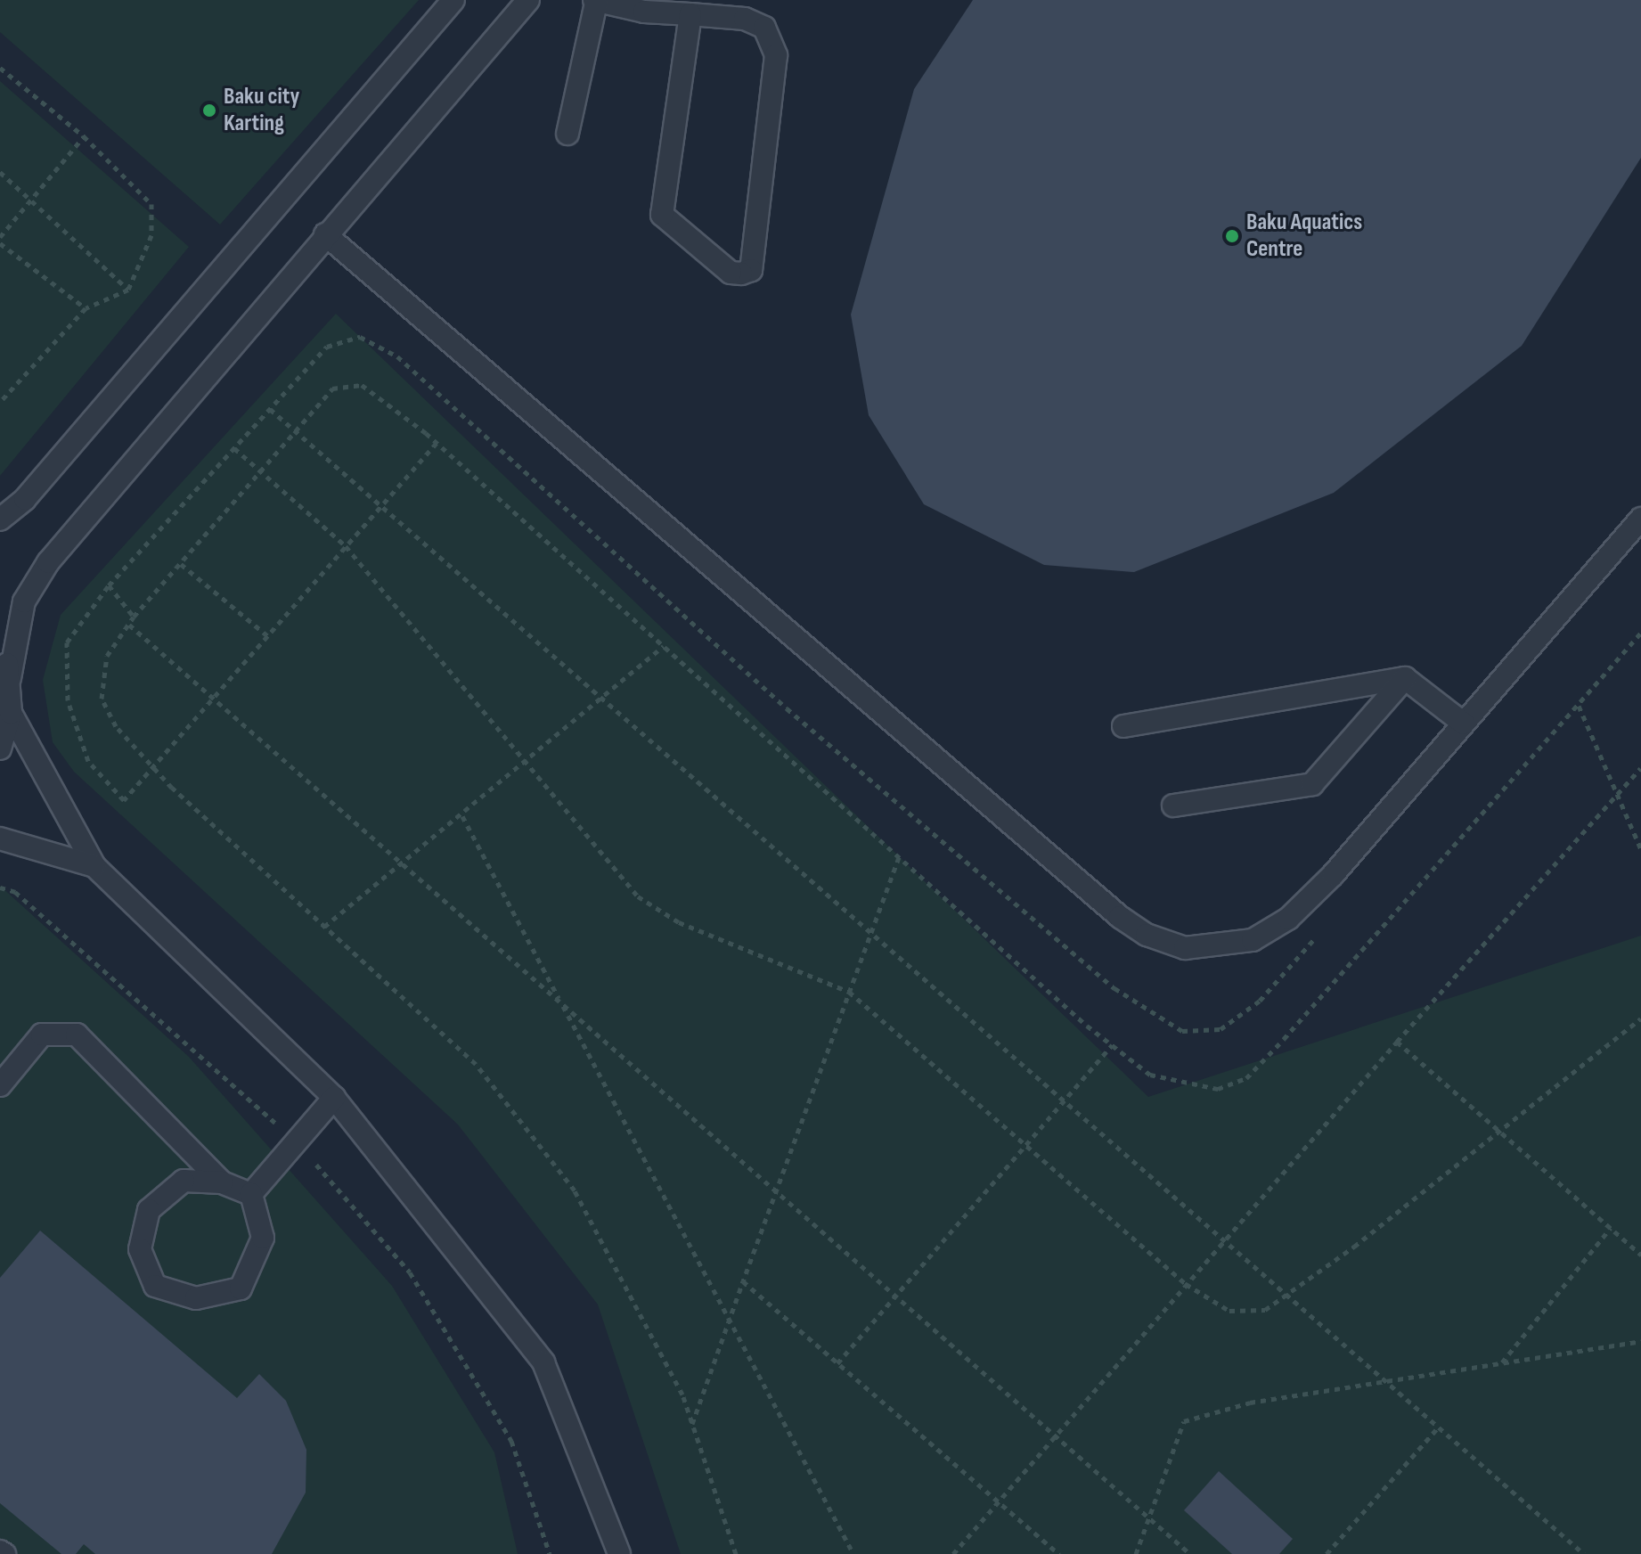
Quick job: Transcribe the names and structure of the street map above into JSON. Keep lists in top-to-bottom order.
{
  "places": ["Baku city Karting", "Baku Aquatics Centre"]
}
